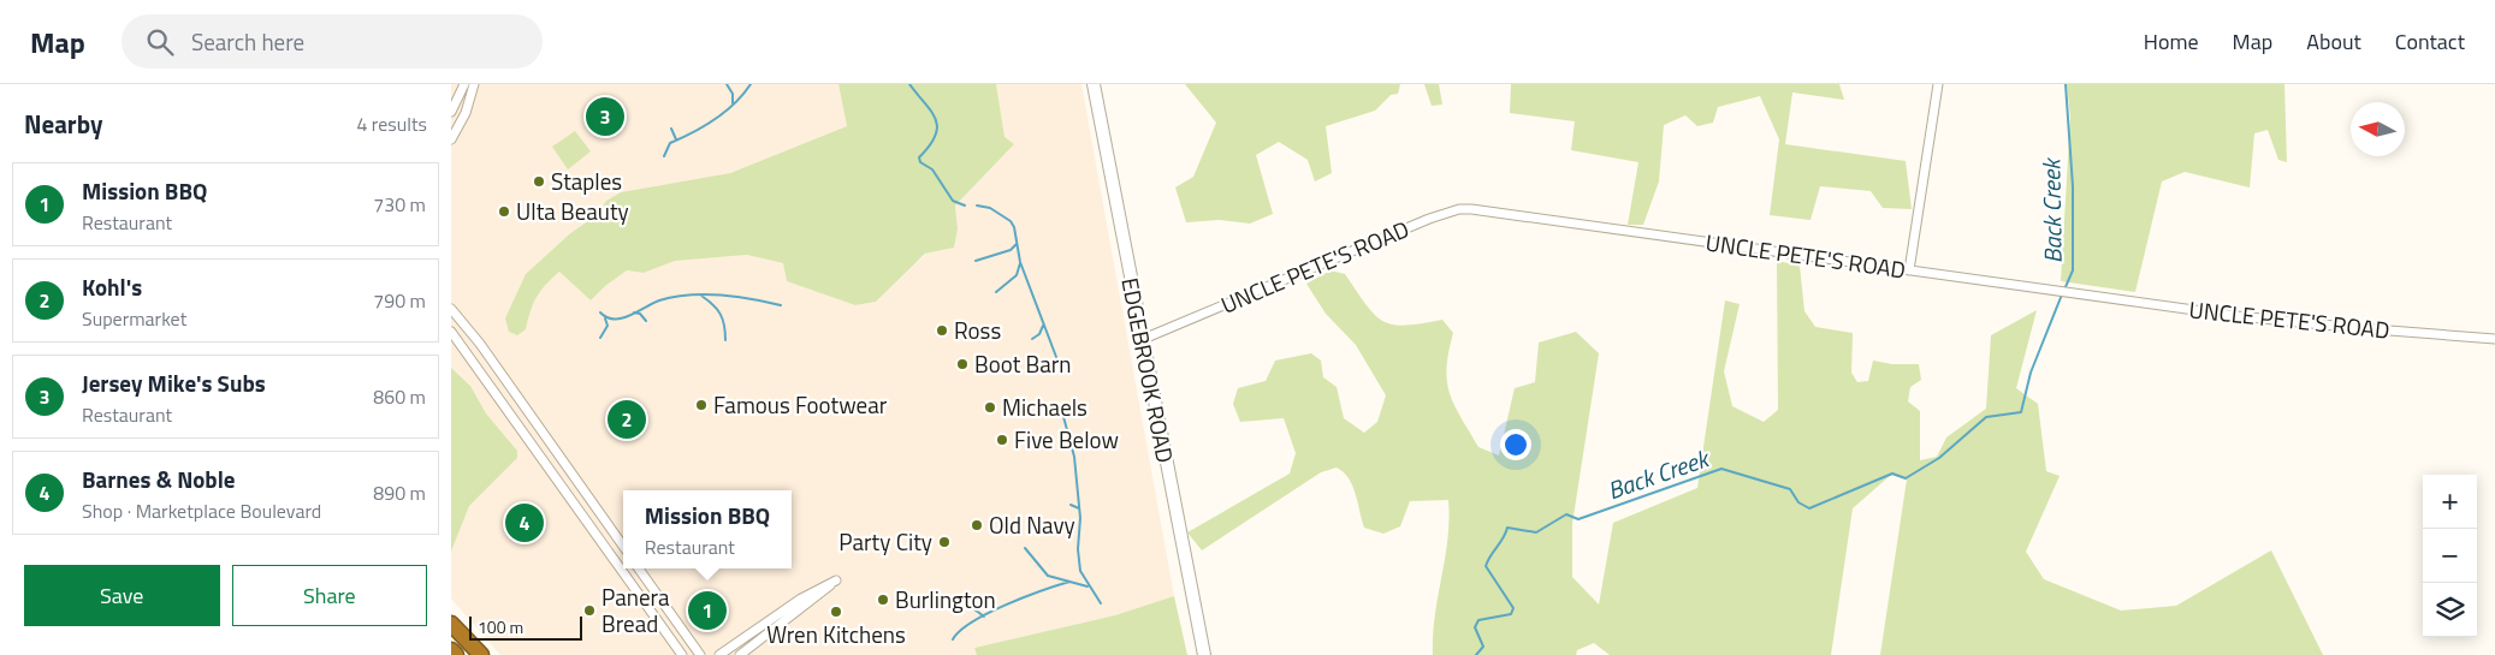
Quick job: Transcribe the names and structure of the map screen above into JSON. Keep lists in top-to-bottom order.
{
  "streets": {
    "street": ["UNCLE PETE'S ROAD", "EDGEBROOK ROAD"]
  },
  "crossings": [
    ["UNCLE PETE'S ROAD", "EDGEBROOK ROAD"]
  ],
  "water": ["Back Creek"],
  "places": [
    "Staples",
    "Ulta Beauty",
    "Ross",
    "Boot Barn",
    "Famous Footwear",
    "Michaels",
    "Five Below",
    "Old Navy",
    "Party City",
    "Burlington",
    "Panera Bread",
    "Wren Kitchens"
  ],
  "scale_bar": "100 m",
  "north": "left",
  "page": {
    "header": "Map",
    "search": "Search here",
    "nav": [
      "Home",
      "Map",
      "About",
      "Contact"
    ],
    "heading": ["Nearby", "4 results"],
    "pins": [
      "3",
      "2",
      "4",
      "1"
    ],
    "list": [
      {
        "mark": "1",
        "name": "Mission BBQ",
        "note": "Restaurant",
        "value": "730 m"
      },
      {
        "mark": "2",
        "name": "Kohl's",
        "note": "Supermarket",
        "value": "790 m"
      },
      {
        "mark": "3",
        "name": "Jersey Mike's Subs",
        "note": "Restaurant",
        "value": "860 m"
      },
      {
        "mark": "4",
        "name": "Barnes & Noble",
        "note": "Shop · Marketplace Boulevard",
        "value": "890 m"
      }
    ],
    "map_buttons": ["+", "−"],
    "popup": ["Mission BBQ", "Restaurant"],
    "buttons": ["Save", "Share"],
    "scale": "100 m"
  }
}
